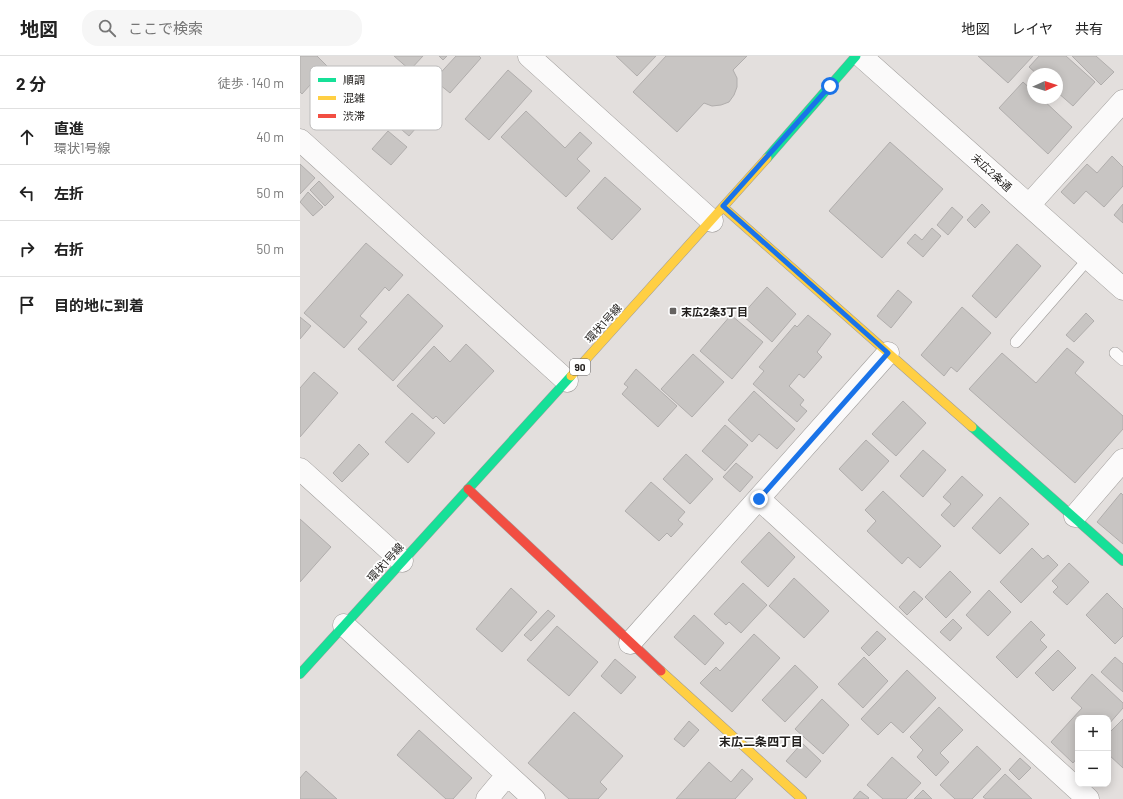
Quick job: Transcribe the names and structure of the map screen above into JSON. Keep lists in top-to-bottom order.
{
  "streets": {
    "street": ["末広2条通", "環状1号線", "90"]
  },
  "districts": ["末広二条四丁目"],
  "places": {
    "transit": ["末広2条3丁目"]
  },
  "legend": ["順調", "混雑", "渋滞"],
  "north": "right",
  "page": {
    "header": "地図",
    "search": "ここで検索",
    "nav": ["地図", "レイヤ", "共有"],
    "heading": ["2 分", "徒歩 · 140 m"],
    "list": [
      ["直進", "環状1号線", "40 m"],
      ["左折", "50 m"],
      ["右折", "50 m"],
      "目的地に到着"
    ],
    "map_buttons": ["+", "−"]
  }
}
